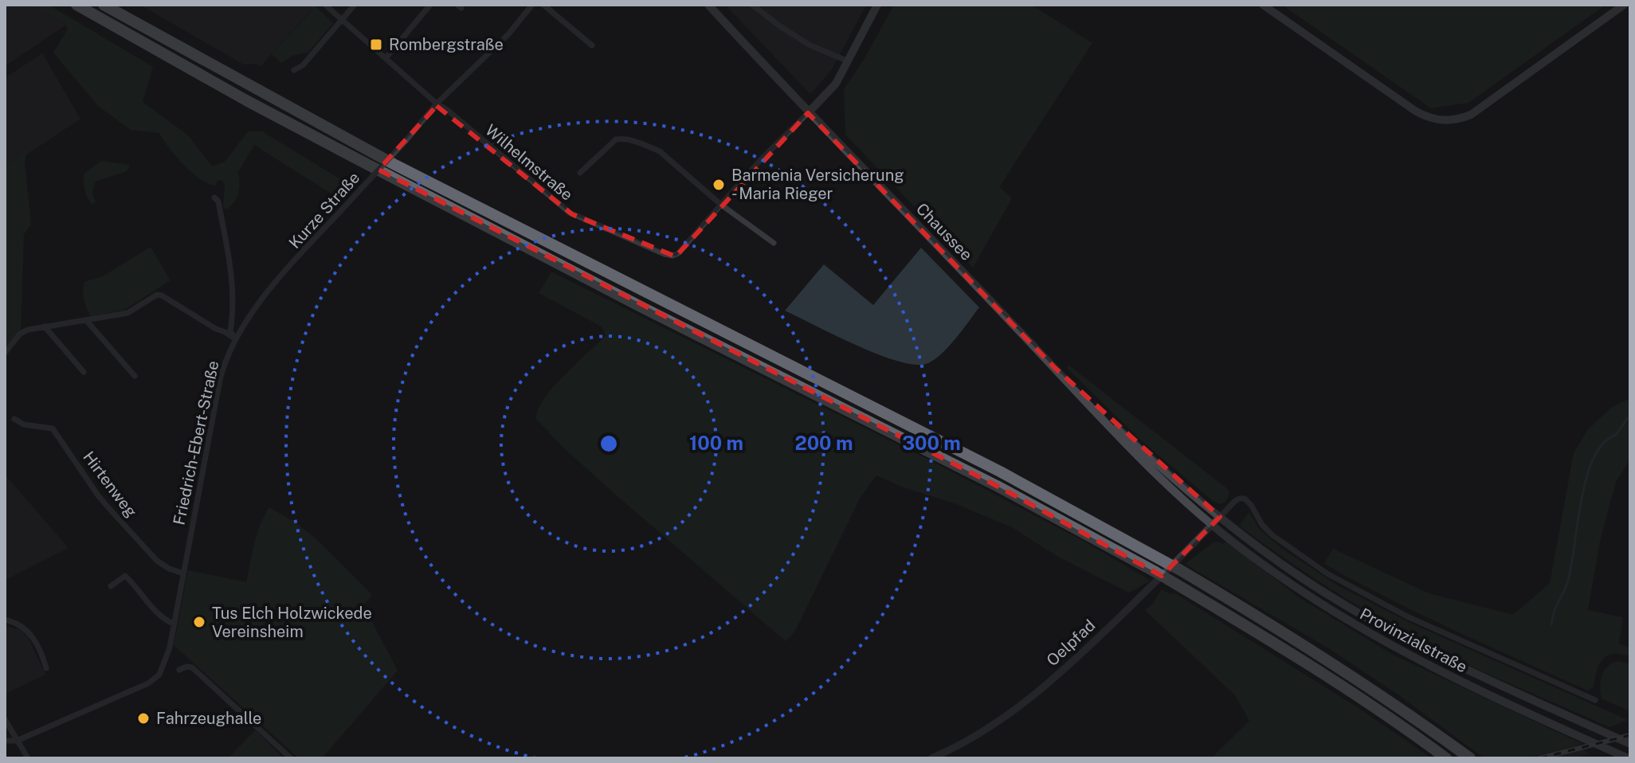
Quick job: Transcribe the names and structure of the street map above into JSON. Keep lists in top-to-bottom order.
{
  "streets": {
    "main road": ["Chaussee", "Provinzialstraße"],
    "street": [
      "Wilhelmstraße",
      "Kurze Straße",
      "Friedrich-Ebert-Straße",
      "Hirtenweg",
      "Oelpfad"
    ]
  },
  "crossings": [
    ["Wilhelmstraße", "Kurze Straße"],
    ["Wilhelmstraße", "Chaussee"],
    ["Kurze Straße", "Friedrich-Ebert-Straße"],
    ["Chaussee", "Provinzialstraße"],
    ["Chaussee", "Oelpfad"],
    ["Friedrich-Ebert-Straße", "Hirtenweg"],
    ["Provinzialstraße", "Oelpfad"]
  ],
  "places": {
    "transit": ["Rombergstraße"],
    "other": ["Barmenia Versicherung - Maria Rieger", "Tus Elch Holzwickede Vereinsheim", "Fahrzeughalle"]
  },
  "rings": ["100 m", "200 m", "300 m"]
}
